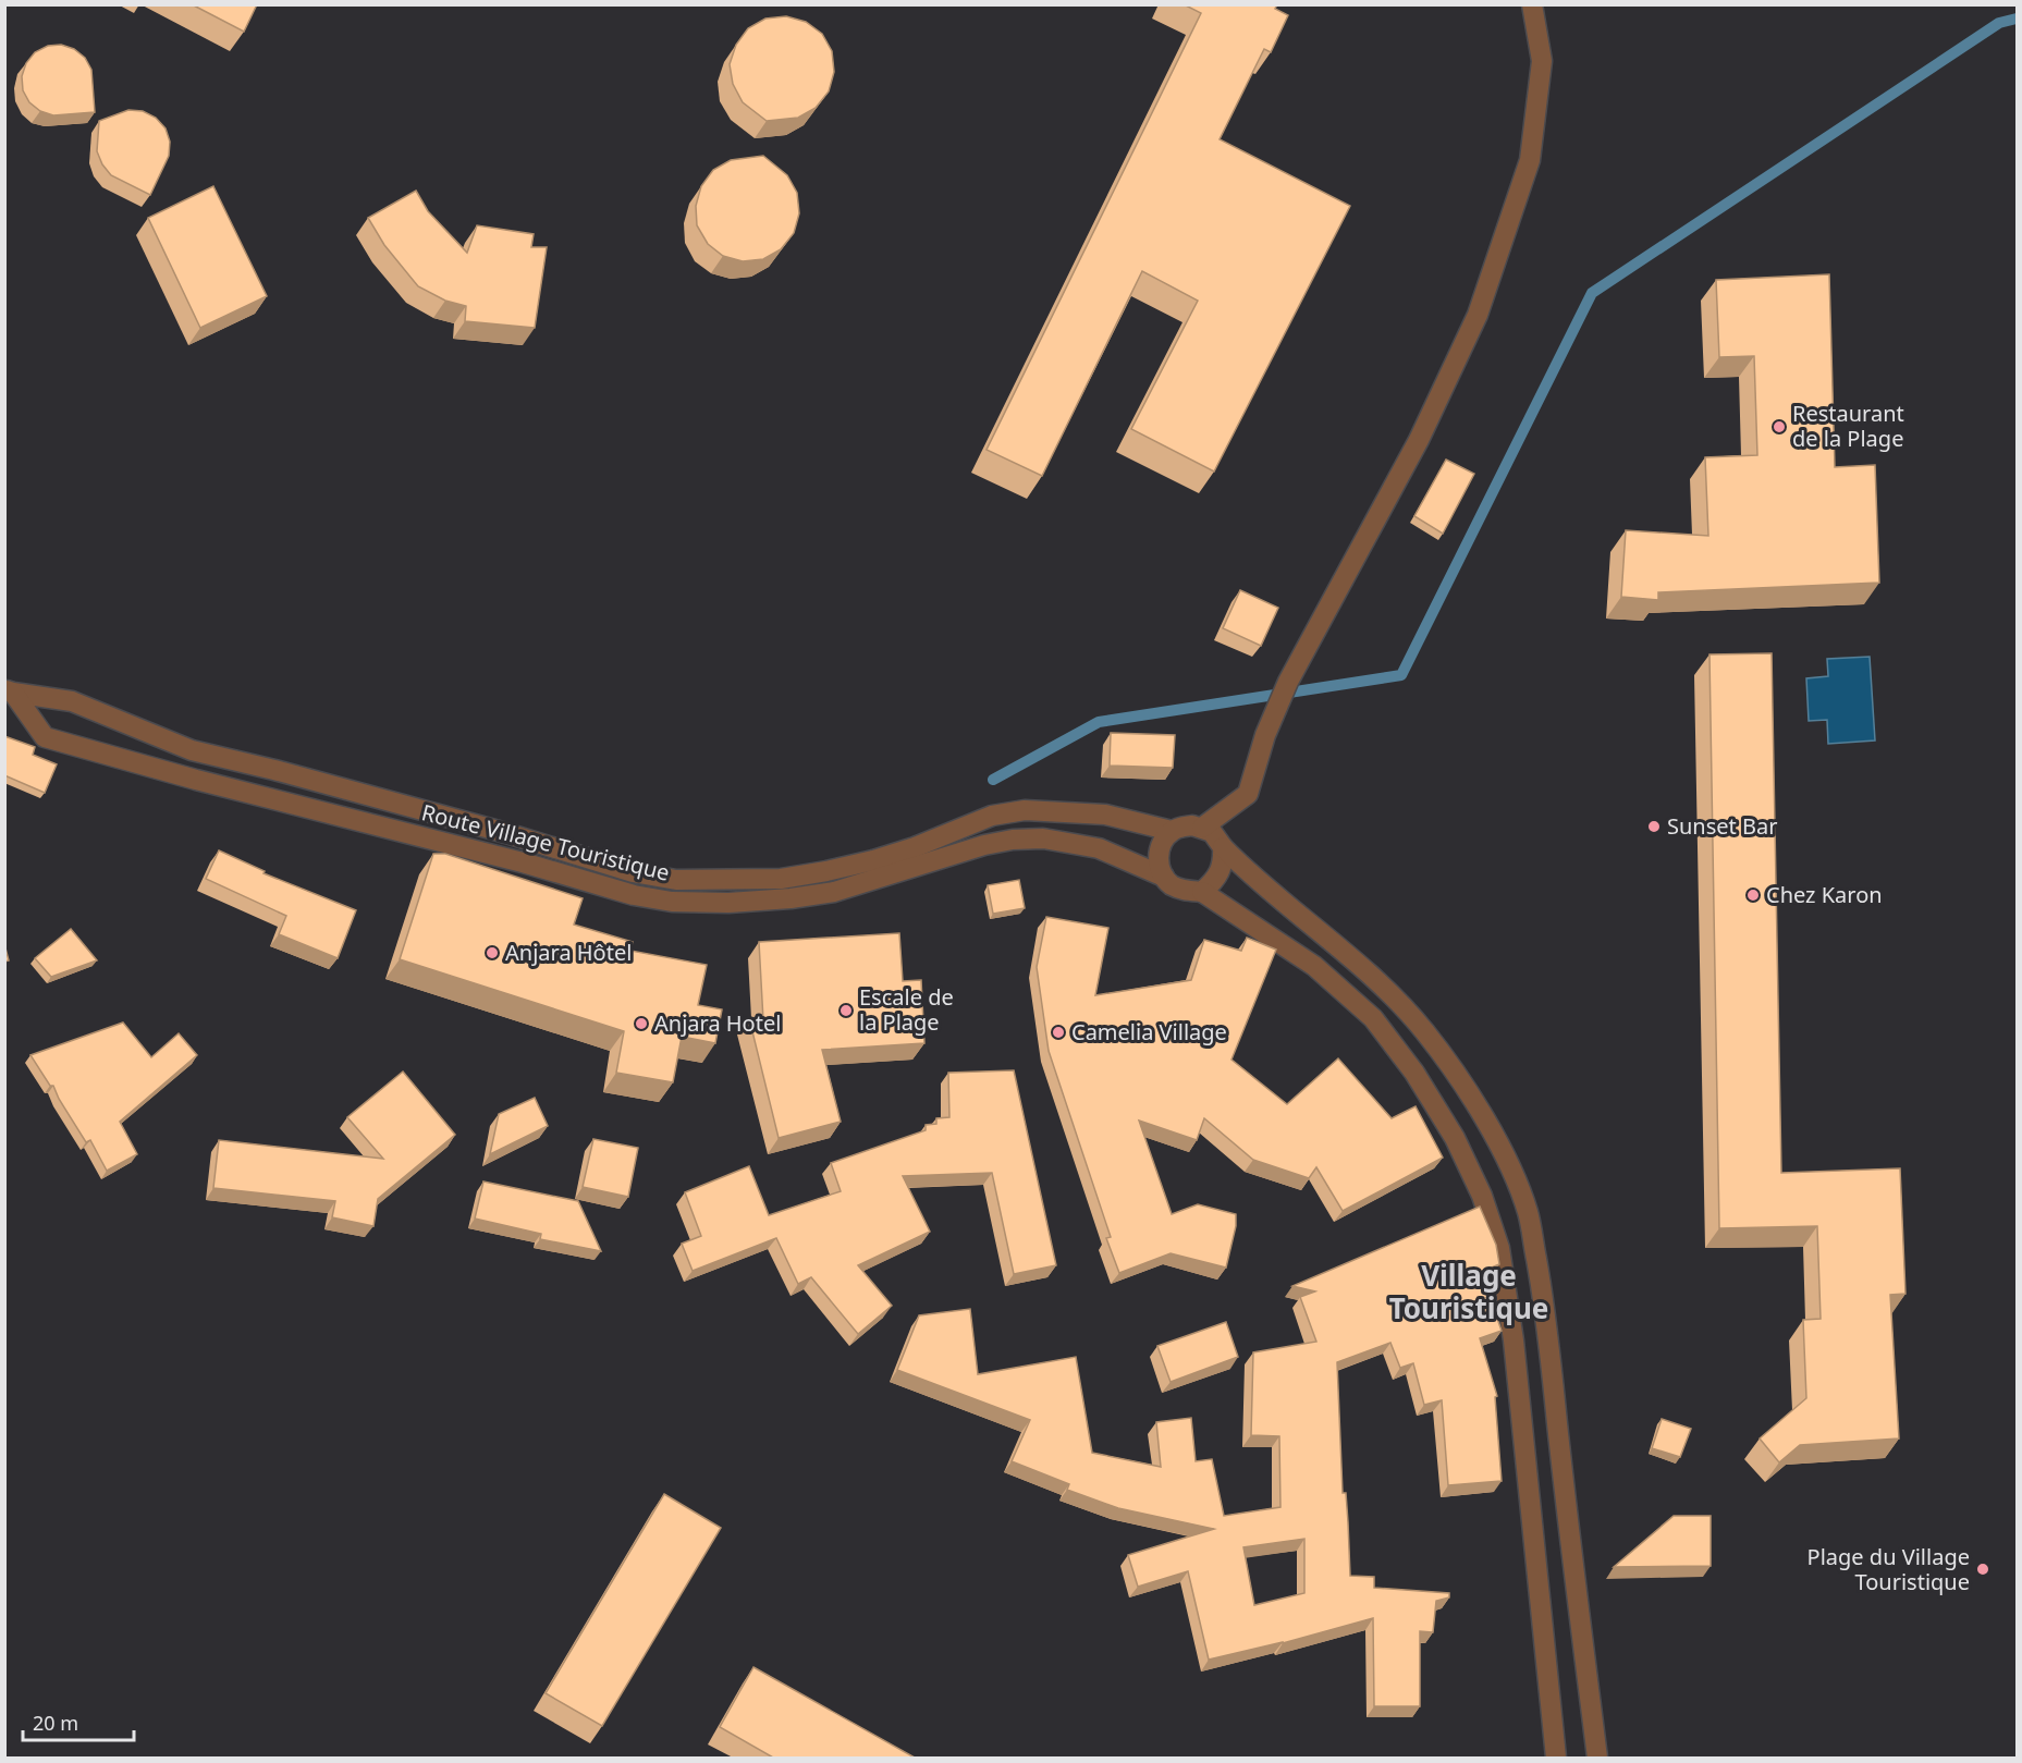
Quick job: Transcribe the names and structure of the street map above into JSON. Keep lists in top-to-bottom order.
{
  "streets": {
    "street": ["Route Village Touristique"]
  },
  "districts": ["Village Touristique"],
  "places": [
    "Restaurant de la Plage",
    "Sunset Bar",
    "Chez Karon",
    "Anjara Hôtel",
    "Escale de la Plage",
    "Anjara Hotel",
    "Camelia Village",
    "Plage du Village Touristique"
  ],
  "scale_bar": "20 m"
}
